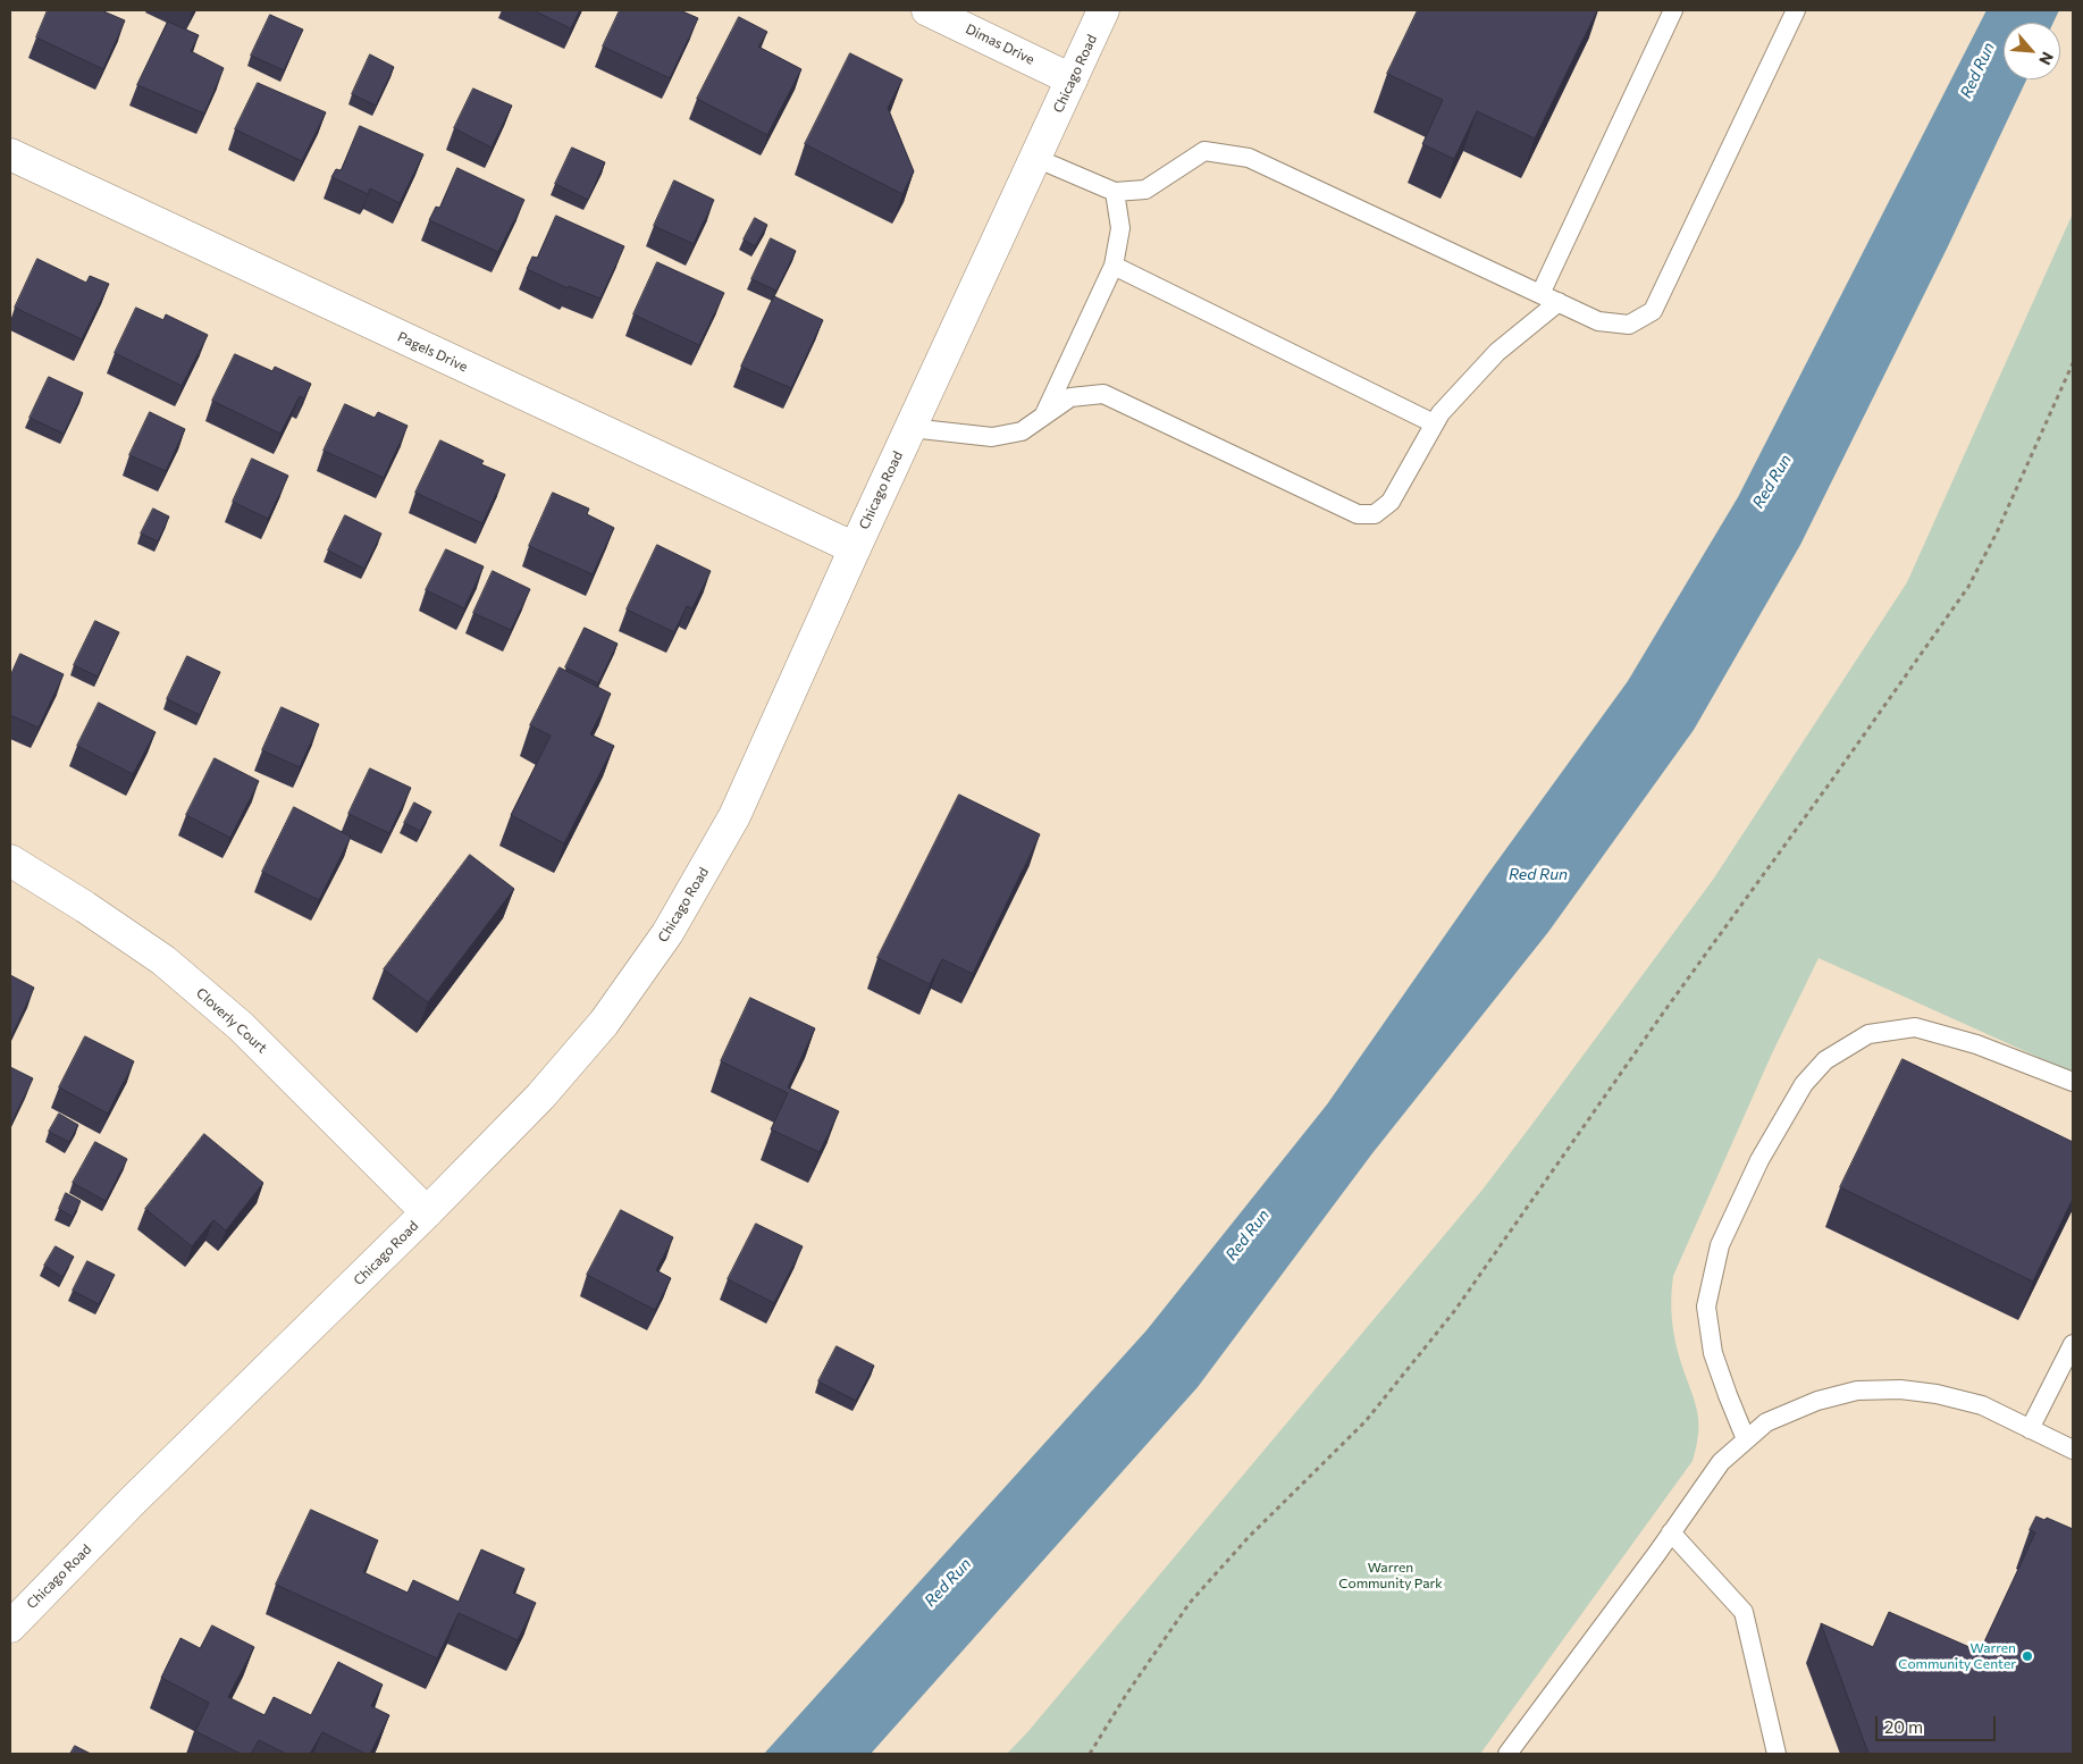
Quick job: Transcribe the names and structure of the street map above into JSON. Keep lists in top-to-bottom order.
{
  "streets": {
    "street": [
      "Dimas Drive",
      "Chicago Road",
      "Pagels Drive",
      "Cloverly Court"
    ]
  },
  "crossings": [
    ["Dimas Drive", "Chicago Road"],
    ["Chicago Road", "Pagels Drive"],
    ["Chicago Road", "Cloverly Court"]
  ],
  "water": ["Red Run"],
  "parks": ["Warren Community Park"],
  "places": ["Warren Community Center"],
  "scale_bar": "20 m",
  "north": "bottom right"
}
